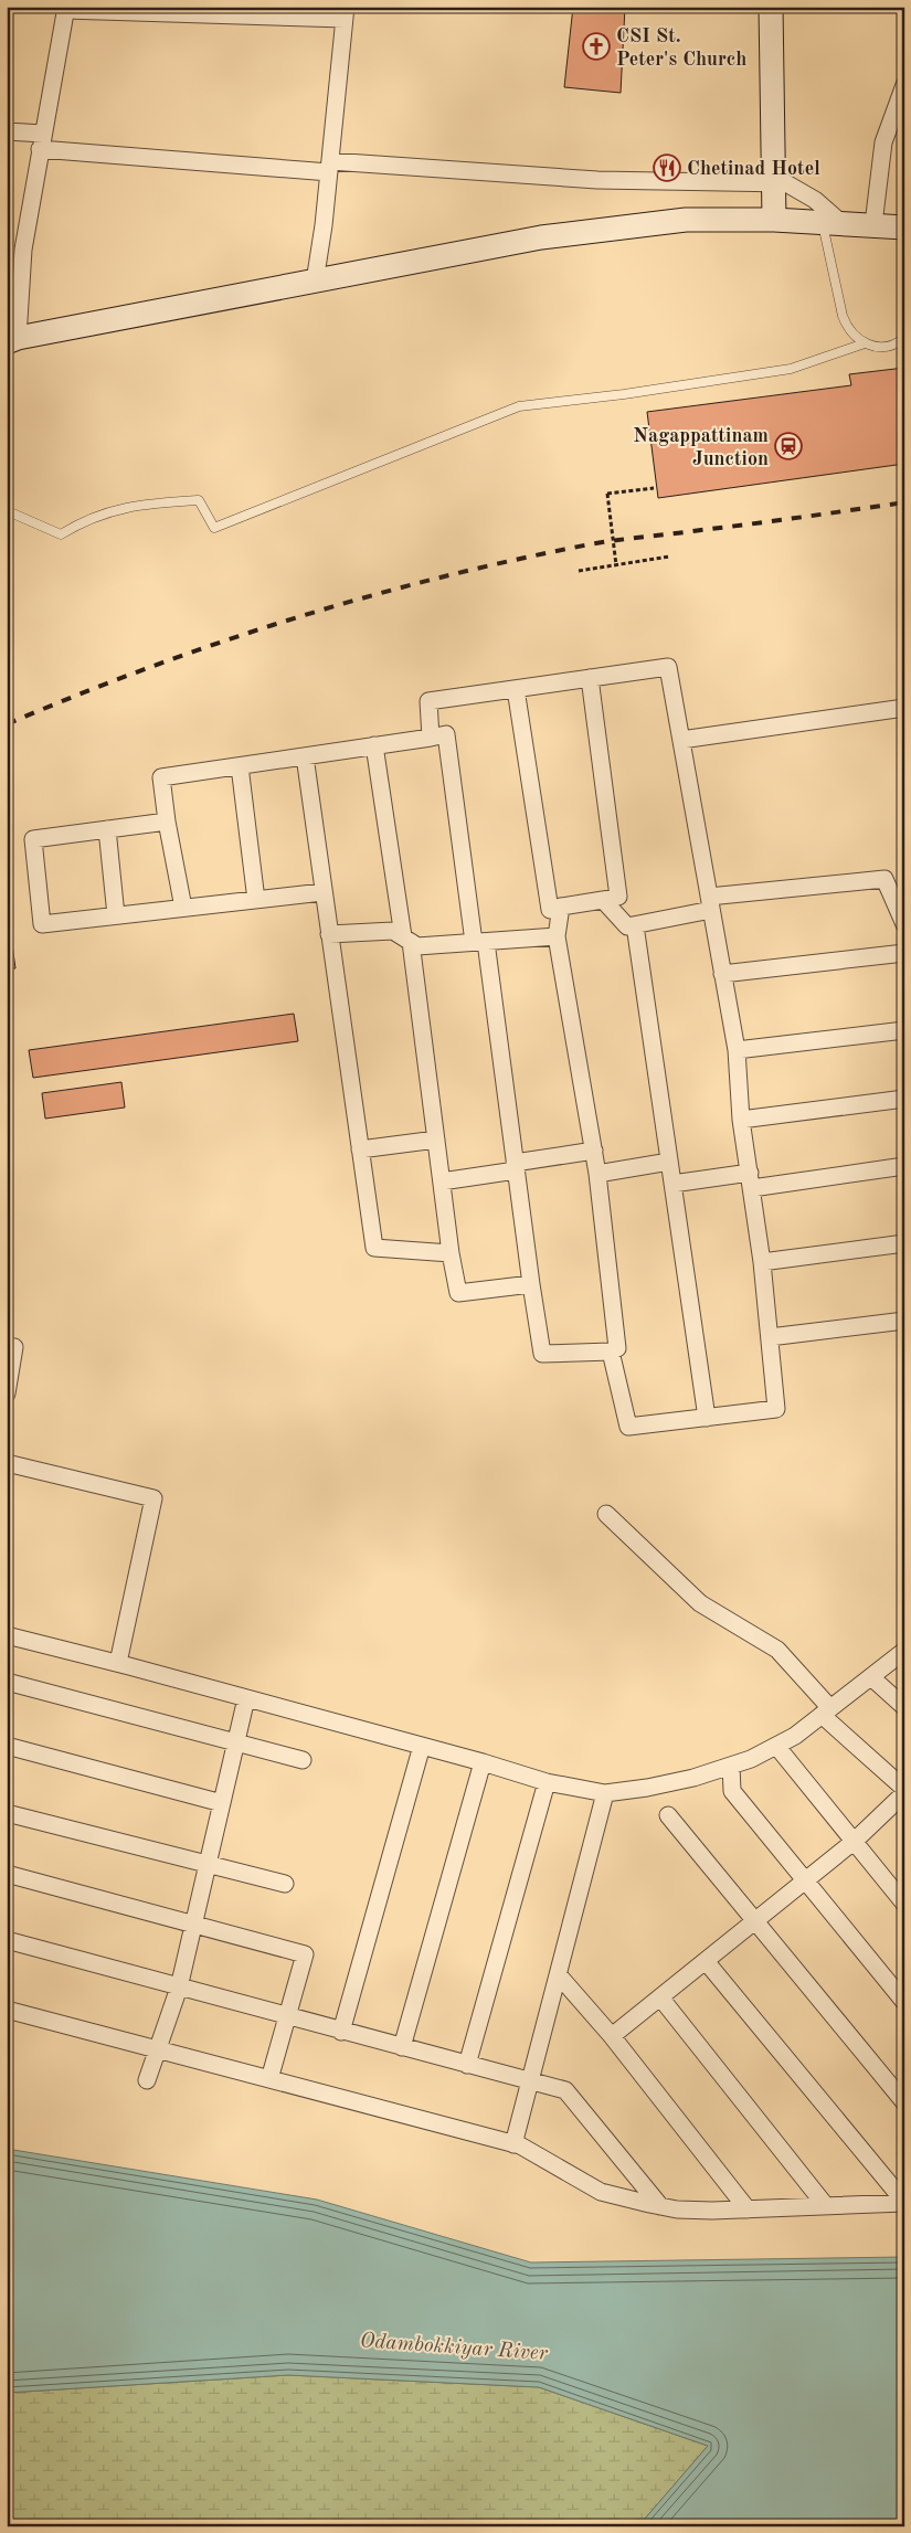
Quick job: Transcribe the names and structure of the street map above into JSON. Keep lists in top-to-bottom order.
{
  "water": ["Odambokkiyar River"],
  "places": {
    "church": ["CSI St. Peter's Church"],
    "restaurant": ["Chetinad Hotel"],
    "station": ["Nagappattinam Junction"]
  }
}
